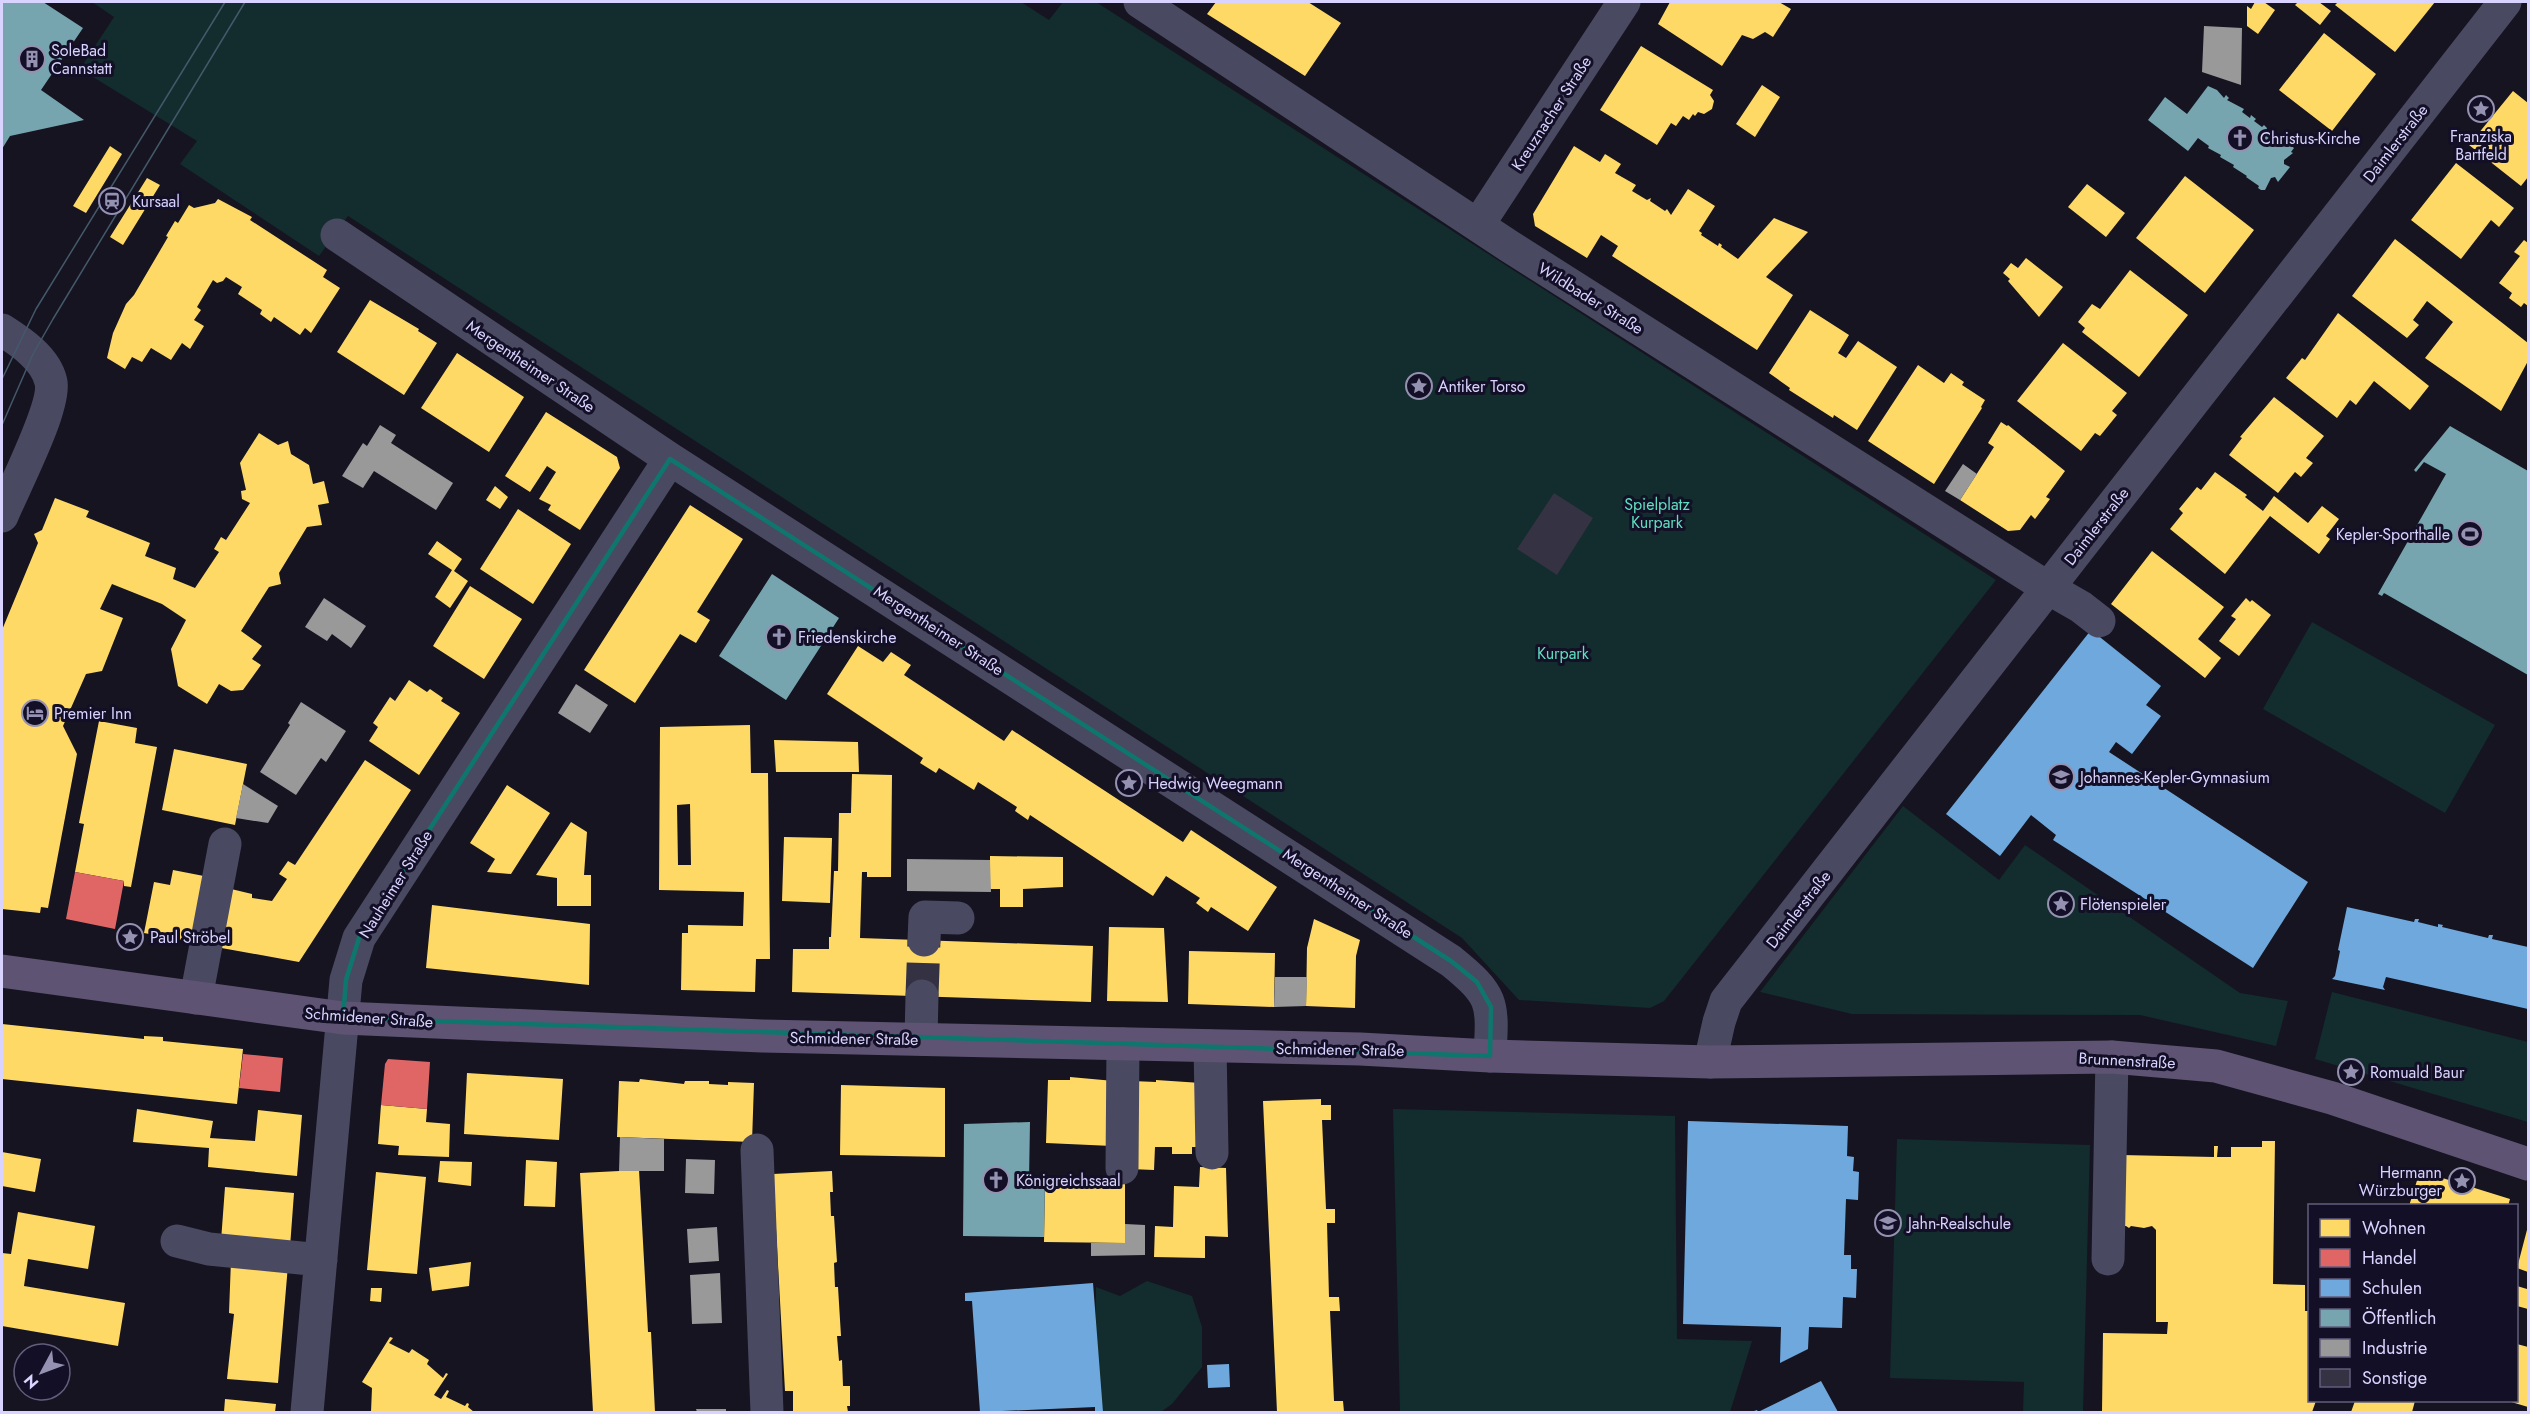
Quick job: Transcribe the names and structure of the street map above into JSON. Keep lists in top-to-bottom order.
{
  "streets": {
    "main road": ["Schmidener Straße", "Brunnenstraße"],
    "street": [
      "Kreuznacher Straße",
      "Daimlerstraße",
      "Wildbader Straße",
      "Mergentheimer Straße",
      "Nauheimer Straße"
    ]
  },
  "crossings": [
    ["Kreuznacher Straße", "Wildbader Straße"],
    ["Daimlerstraße", "Wildbader Straße"],
    ["Daimlerstraße", "Schmidener Straße"],
    ["Daimlerstraße", "Brunnenstraße"],
    ["Mergentheimer Straße", "Nauheimer Straße"],
    ["Mergentheimer Straße", "Schmidener Straße"],
    ["Nauheimer Straße", "Schmidener Straße"],
    ["Schmidener Straße", "Brunnenstraße"]
  ],
  "parks": ["Spielplatz Kurpark", "Kurpark"],
  "places": {
    "building": ["SoleBad Cannstatt"],
    "place": [
      "Franziska Bartfeld",
      "Antiker Torso",
      "Hedwig Weegmann",
      "Flötenspieler",
      "Paul Ströbel",
      "Romuald Baur",
      "Hermann Würzburger"
    ],
    "church": ["Christus-Kirche", "Friedenskirche", "Königreichssaal"],
    "station": ["Kursaal"],
    "sports": ["Kepler-Sporthalle"],
    "hotel": ["Premier Inn"],
    "school or university": ["Johannes-Kepler-Gymnasium", "Jahn-Realschule"]
  },
  "legend": [
    "Wohnen",
    "Handel",
    "Schulen",
    "Öffentlich",
    "Industrie",
    "Sonstige"
  ],
  "north": "bottom left"
}
